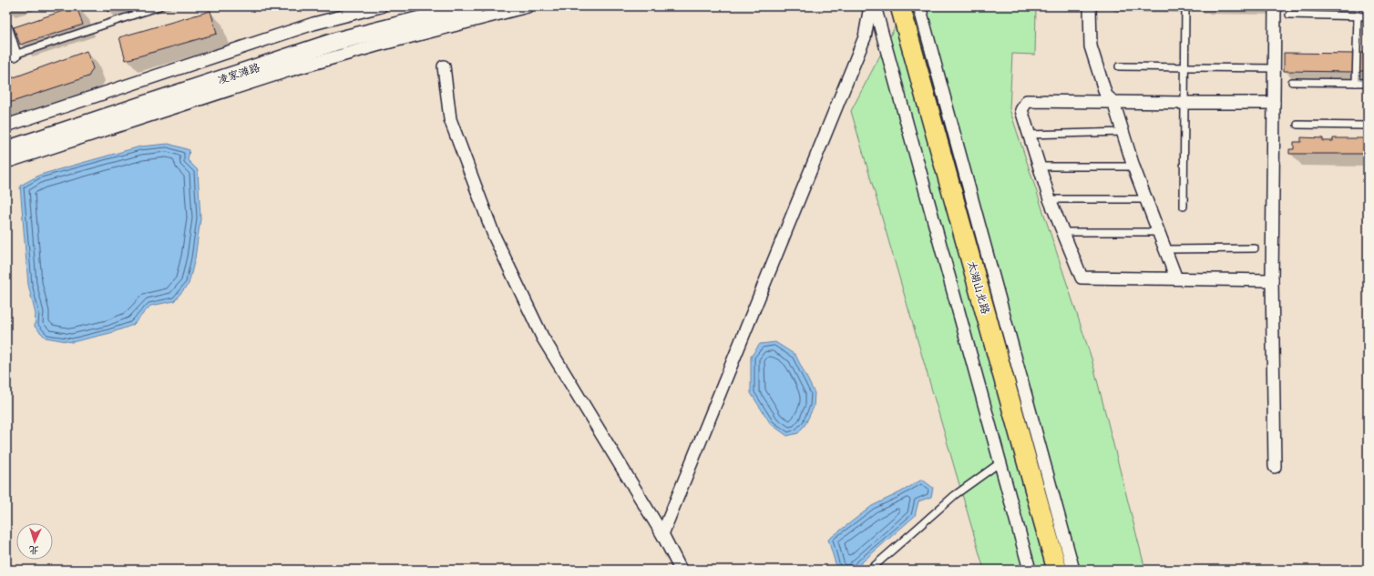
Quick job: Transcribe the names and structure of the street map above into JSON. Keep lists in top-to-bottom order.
{
  "streets": {
    "main road": ["凌家滩路", "太湖山北路"]
  },
  "north": "bottom"
}
